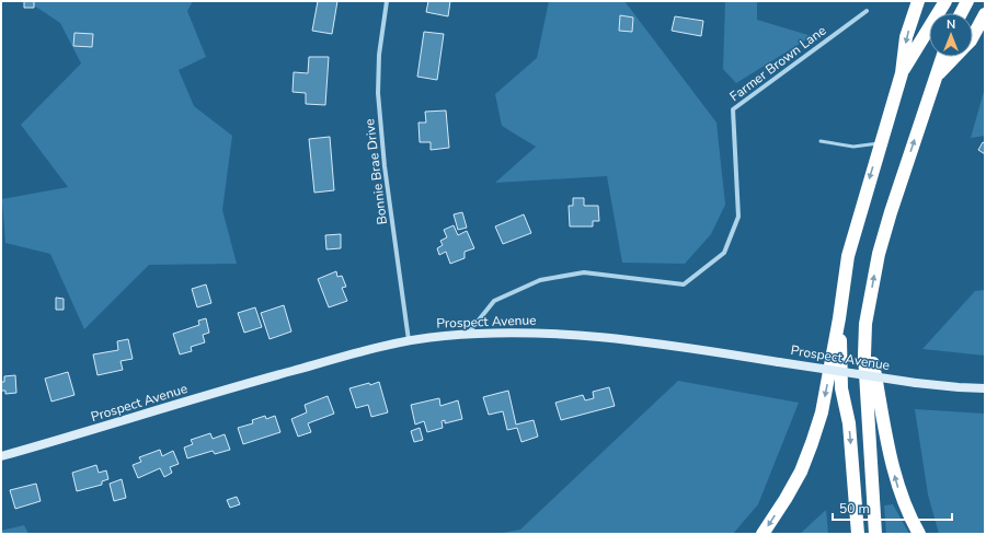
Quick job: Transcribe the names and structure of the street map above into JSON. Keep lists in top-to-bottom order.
{
  "streets": {
    "street": ["Farmer Brown Lane", "Bonnie Brae Drive", "Prospect Avenue"]
  },
  "crossings": [
    ["Farmer Brown Lane", "Prospect Avenue"],
    ["Bonnie Brae Drive", "Prospect Avenue"]
  ],
  "scale_bar": "50 m",
  "north": "top"
}
